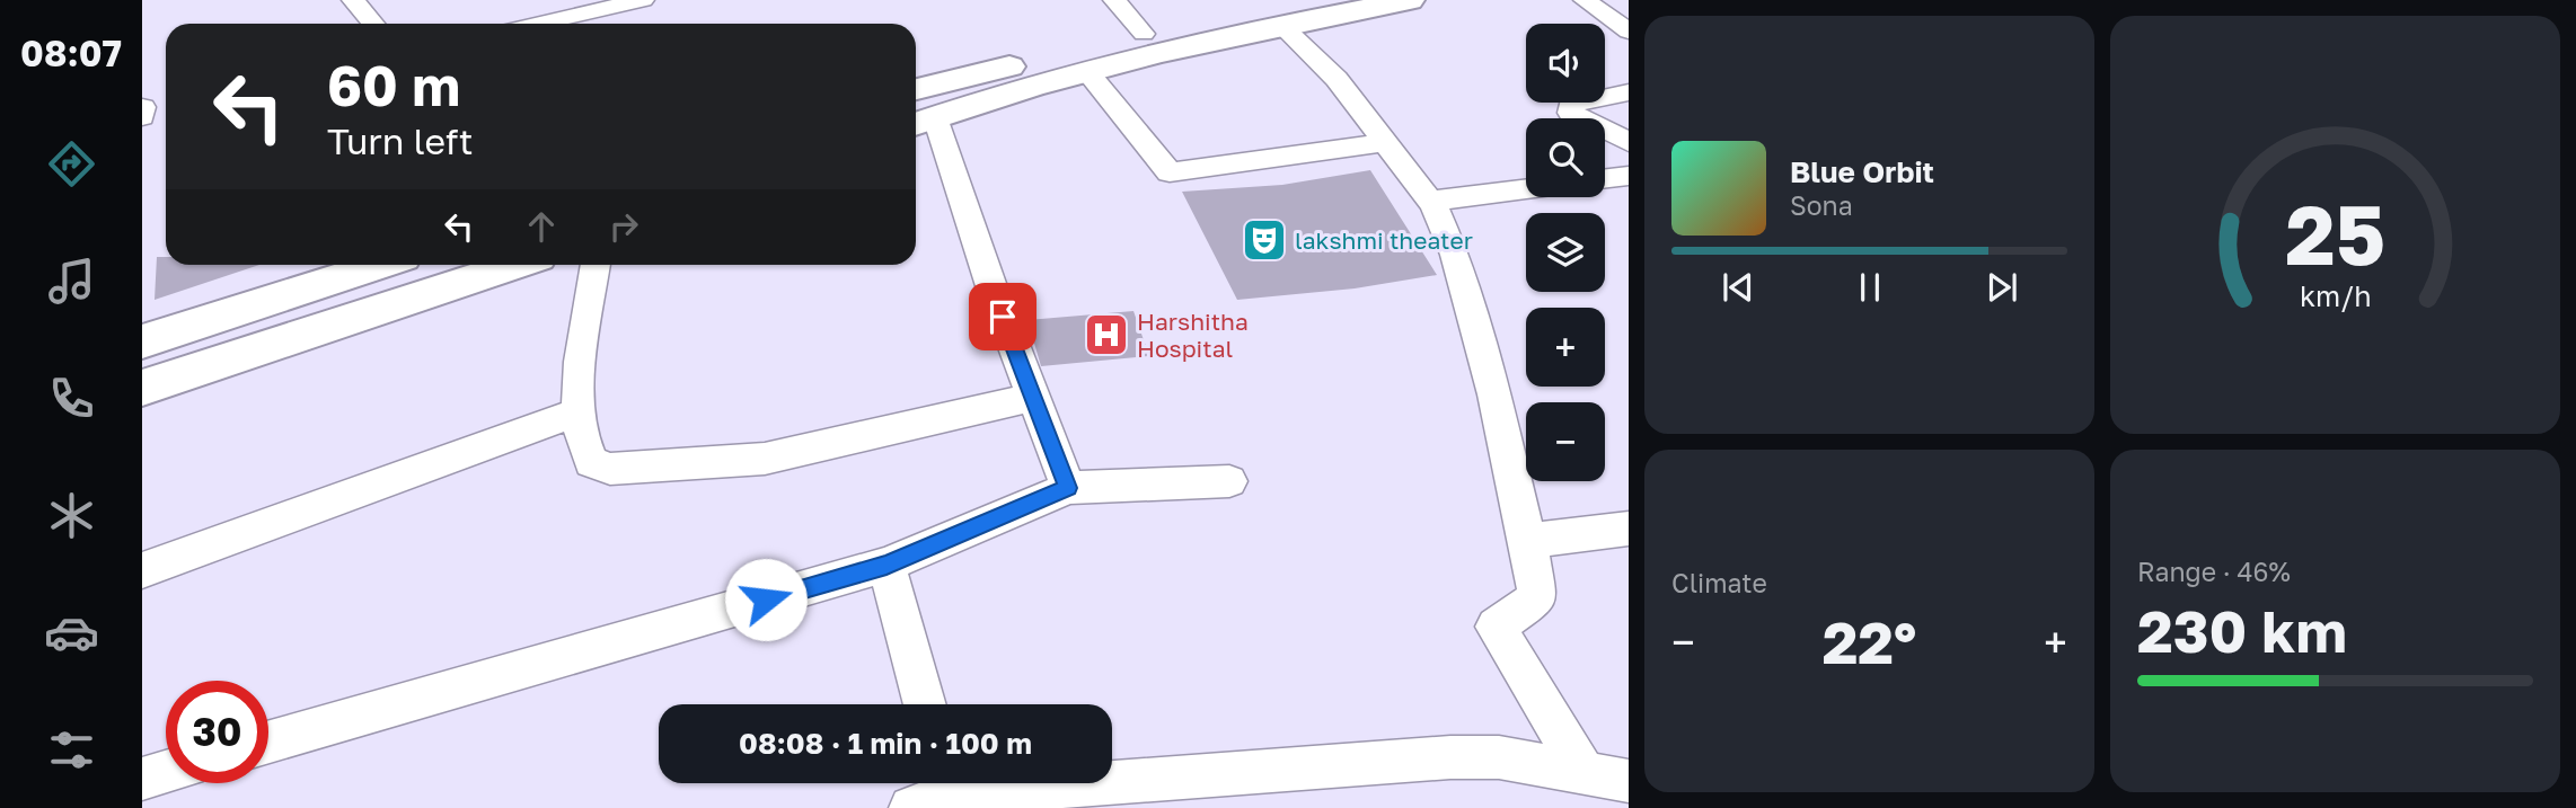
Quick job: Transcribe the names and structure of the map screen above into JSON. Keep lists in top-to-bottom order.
{
  "places": {
    "theatre": ["lakshmi theater"],
    "hospital": ["Harshitha Hospital"]
  },
  "page": {
    "tabs": "08:07",
    "map_buttons": ["+", "−"],
    "turn": ["60 m", "Turn left"],
    "song": ["Blue Orbit", "Sona"],
    "tile": [
      "Climate",
      ["Range · 46%", "230 km"]
    ],
    "heat": ["−", "22°", "+"],
    "limit": "30",
    "trip": "08:08 · 1 min · 100 m",
    "gauge": ["25", "km/h"]
  }
}
